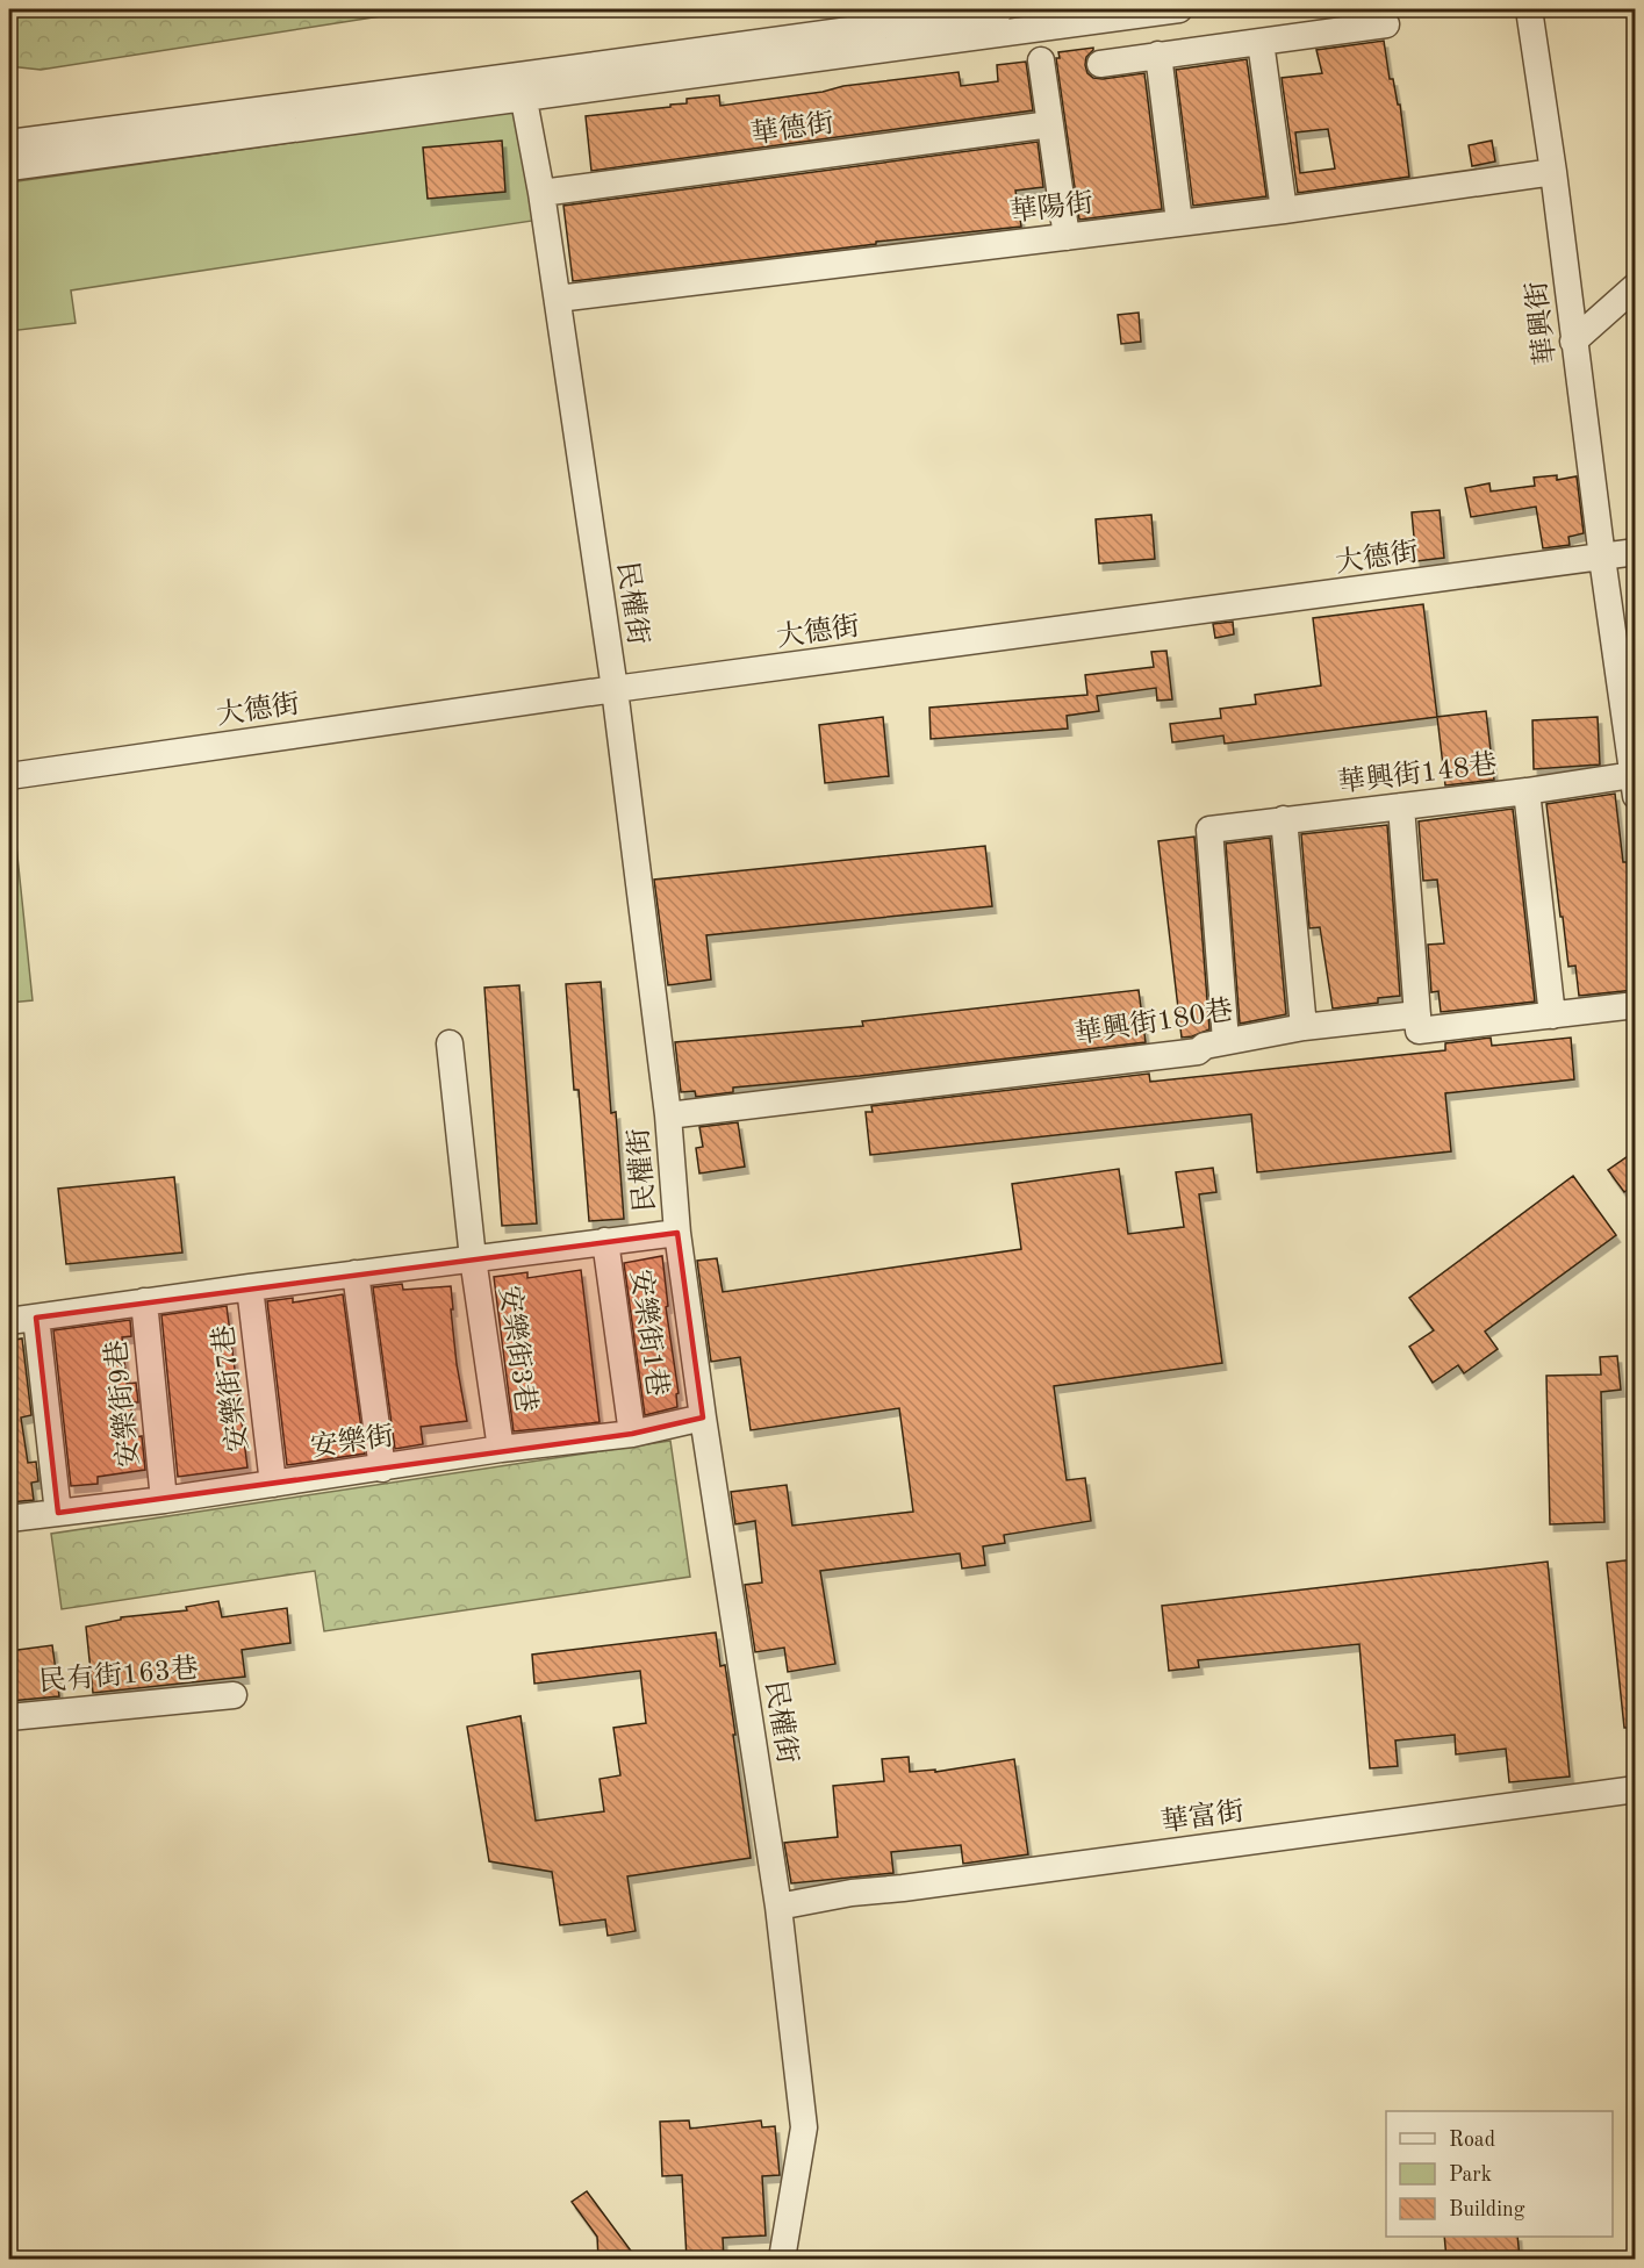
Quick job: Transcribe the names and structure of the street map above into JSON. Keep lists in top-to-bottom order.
{
  "streets": {
    "street": [
      "華德街",
      "華陽街",
      "華興街",
      "大德街",
      "民權街",
      "華興街148巷",
      "華興街180巷",
      "安樂街1巷",
      "安樂街3巷",
      "安樂街7巷",
      "安樂街9巷",
      "安樂街",
      "民有街163巷",
      "華富街"
    ]
  },
  "crossings": [
    ["華德街", "民權街"],
    ["華陽街", "華興街"],
    ["華陽街", "民權街"],
    ["華興街", "大德街"],
    ["華興街", "華興街148巷"],
    ["大德街", "民權街"],
    ["民權街", "華興街180巷"],
    ["民權街", "安樂街"],
    ["民權街", "華富街"],
    ["華興街148巷", "華興街180巷"],
    ["安樂街1巷", "安樂街"],
    ["安樂街3巷", "安樂街"],
    ["安樂街7巷", "安樂街"],
    ["安樂街9巷", "安樂街"]
  ],
  "legend": ["Road", "Park", "Building"]
}
